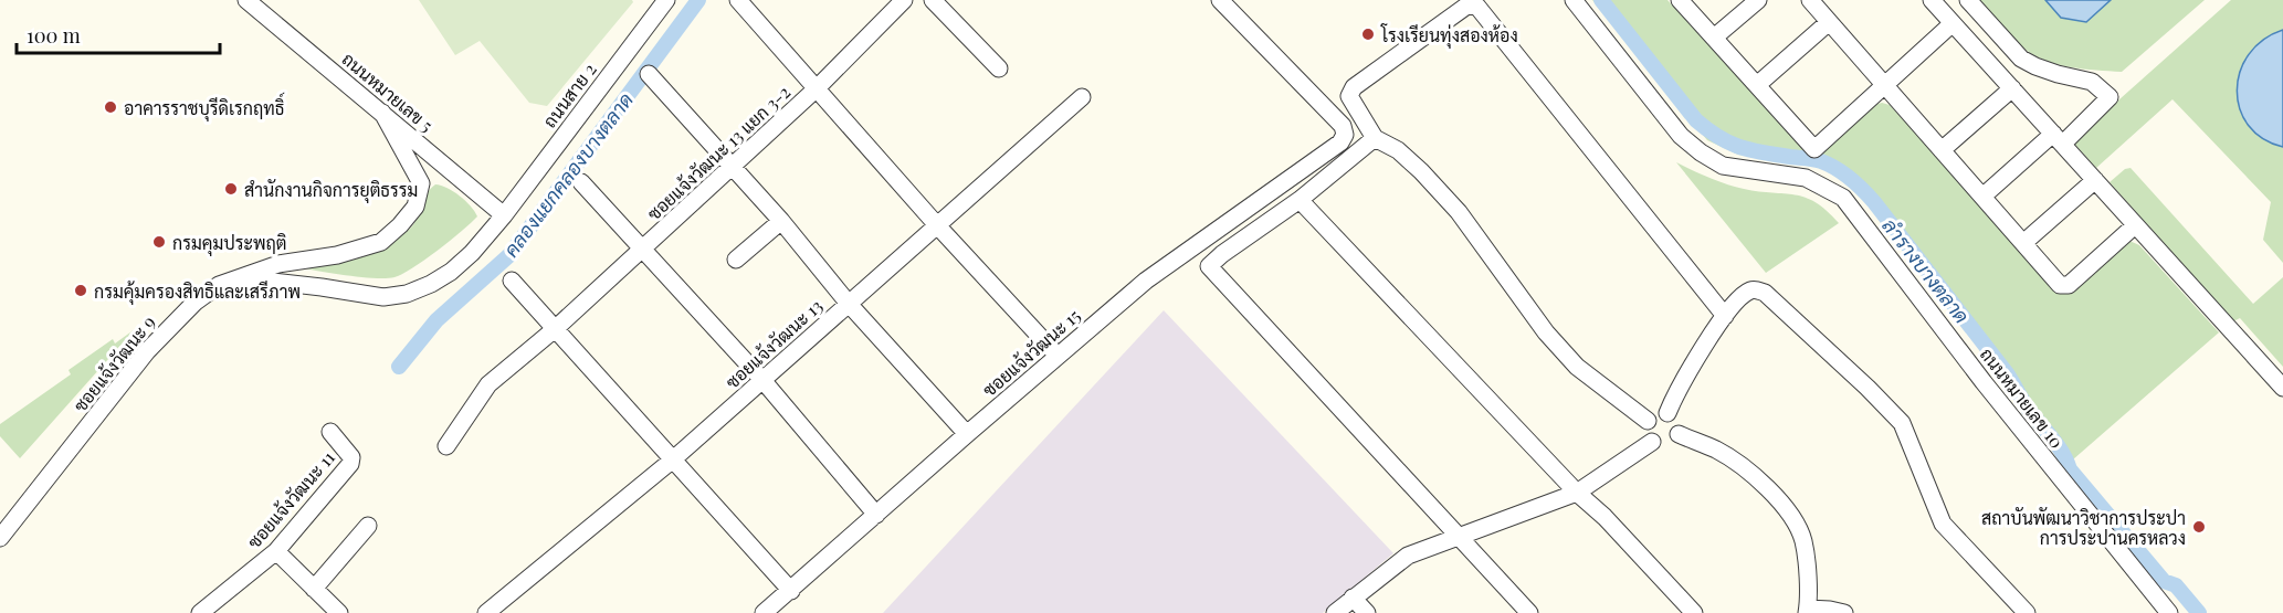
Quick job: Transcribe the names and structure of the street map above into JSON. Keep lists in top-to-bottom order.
{
  "streets": {
    "street": [
      "ถนนหมายเลข 5",
      "ถนนสาย 2",
      "ซอยแจ้งวัฒนะ 13 แยก 3-2",
      "ซอยแจ้งวัฒนะ 13",
      "ซอยแจ้งวัฒนะ 15",
      "ซอยแจ้งวัฒนะ 9",
      "ถนนหมายเลข 10",
      "ซอยแจ้งวัฒนะ 11"
    ]
  },
  "crossings": [
    ["ถนนหมายเลข 5", "ถนนสาย 2"],
    ["ถนนหมายเลข 5", "ซอยแจ้งวัฒนะ 9"]
  ],
  "water": ["คลองแยกคลองบางตลาด", "ลำรางบางตลาด"],
  "places": [
    "โรงเรียนทุ่งสองห้อง",
    "อาคารราชบุรีดิเรกฤทธิ์",
    "สำนักงานกิจการยุติธรรม",
    "กรมคุมประพฤติ",
    "กรมคุ้มครองสิทธิและเสรีภาพ",
    "สถาบันพัฒนาวิชาการประปา การประปานครหลวง"
  ],
  "scale_bar": "100 m"
}
